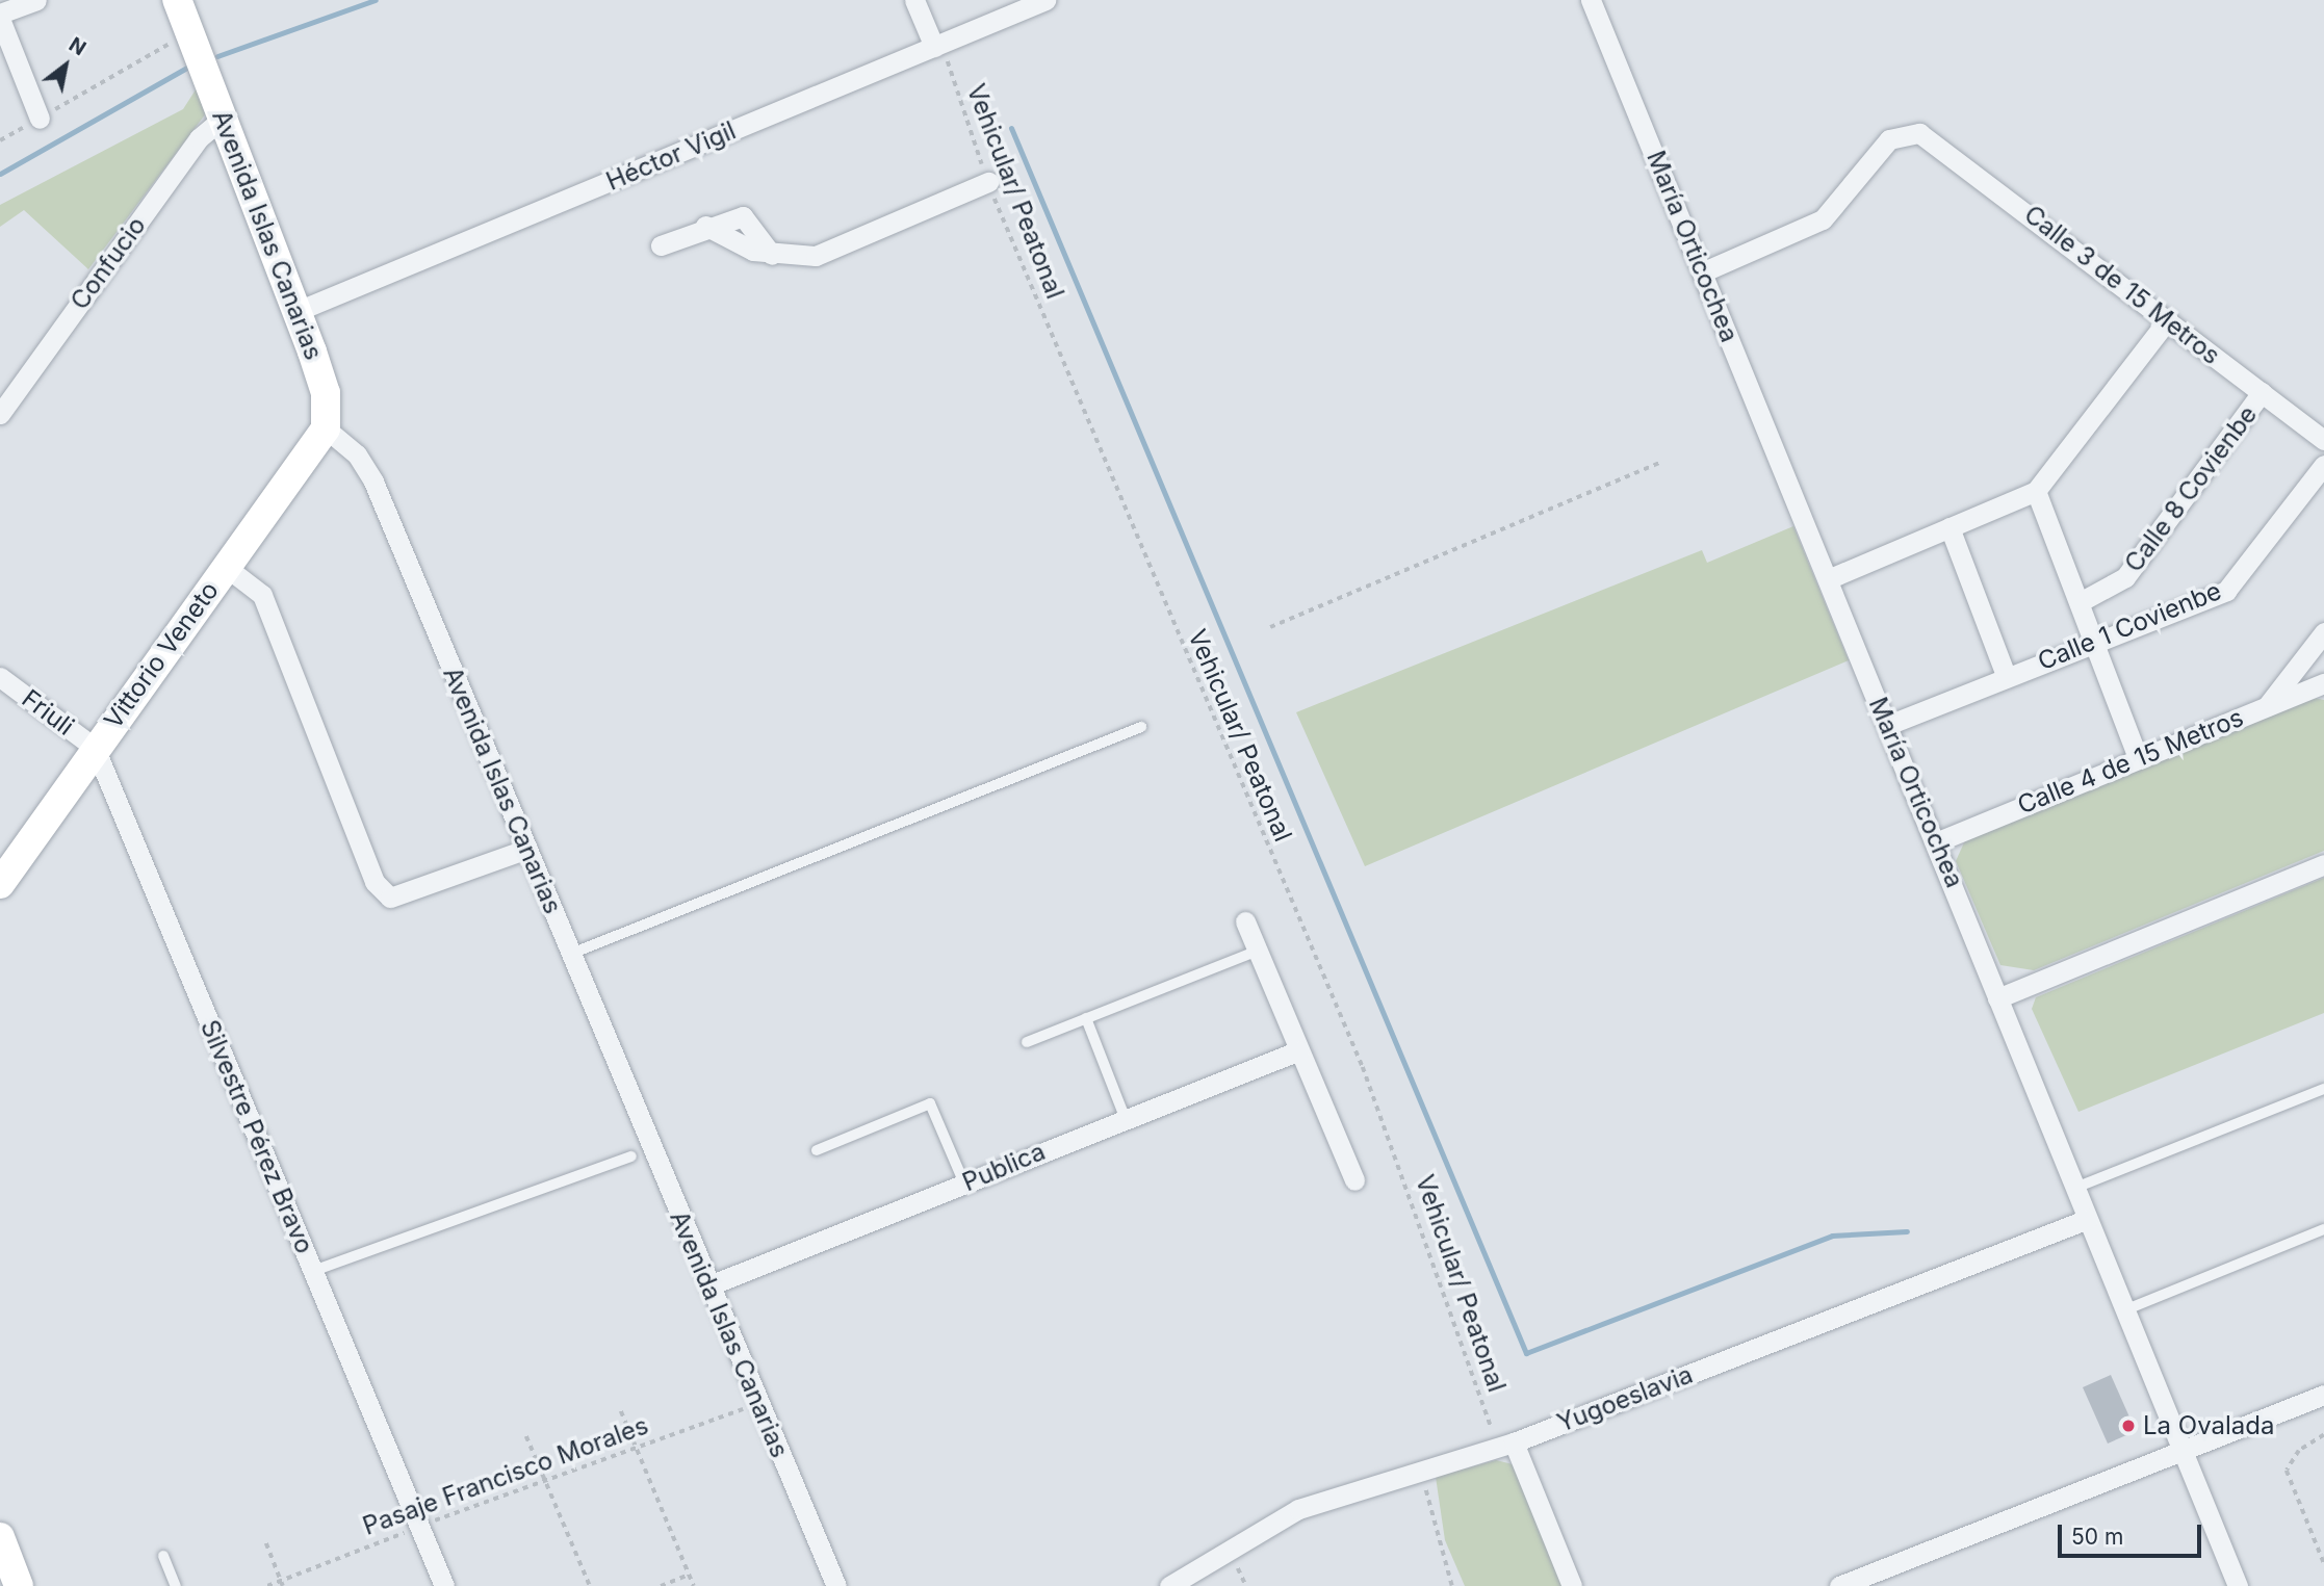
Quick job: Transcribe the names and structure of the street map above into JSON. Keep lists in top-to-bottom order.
{
  "streets": {
    "street": [
      "Héctor Vigil",
      "Avenida Islas Canarias",
      "María Orticochea",
      "Confucio",
      "Calle 3 de 15 Metros",
      "Calle 8 Covienbe",
      "Calle 1 Covienbe",
      "Vittorio Veneto",
      "Friuli",
      "Calle 4 de 15 Metros",
      "Silvestre Pérez Bravo",
      "Publica",
      "Yugoeslavia"
    ],
    "path": ["Vehicular/ Peatonal", "Pasaje Francisco Morales"]
  },
  "crossings": [
    ["Héctor Vigil", "Vehicular/ Peatonal"],
    ["Héctor Vigil", "Avenida Islas Canarias"],
    ["Vehicular/ Peatonal", "Yugoeslavia"],
    ["Avenida Islas Canarias", "Confucio"],
    ["Avenida Islas Canarias", "Vittorio Veneto"],
    ["Avenida Islas Canarias", "Publica"],
    ["Avenida Islas Canarias", "Pasaje Francisco Morales"],
    ["María Orticochea", "Calle 3 de 15 Metros"],
    ["María Orticochea", "Calle 1 Covienbe"],
    ["María Orticochea", "Calle 4 de 15 Metros"],
    ["María Orticochea", "Yugoeslavia"],
    ["Calle 3 de 15 Metros", "Calle 8 Covienbe"],
    ["Vittorio Veneto", "Friuli"],
    ["Vittorio Veneto", "Silvestre Pérez Bravo"],
    ["Friuli", "Silvestre Pérez Bravo"],
    ["Silvestre Pérez Bravo", "Pasaje Francisco Morales"]
  ],
  "places": ["La Ovalada"],
  "scale_bar": "50 m",
  "north": "top right"
}
